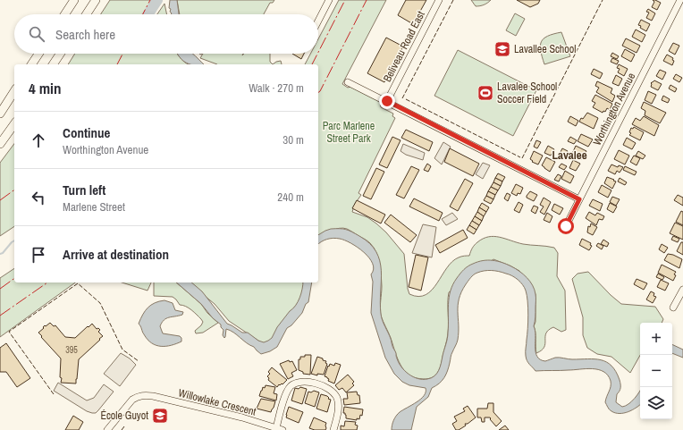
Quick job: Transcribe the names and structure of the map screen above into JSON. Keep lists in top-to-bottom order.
{
  "streets": {
    "street": ["Beliveau Road East", "Worthington Avenue", "Willowlake Crescent"]
  },
  "districts": ["Lavalee"],
  "parks": ["Parc Marlene Street Park"],
  "places": {
    "school or university": ["Lavallee School", "École Guyot"],
    "sports": ["Lavalee School Soccer Field"]
  },
  "house_numbers": ["395"],
  "page": {
    "search": "Search here",
    "heading": ["4 min", "Walk · 270 m"],
    "list": [
      ["Continue", "Worthington Avenue", "30 m"],
      ["Turn left", "Marlene Street", "240 m"],
      "Arrive at destination"
    ],
    "map_buttons": ["+", "−"]
  }
}
